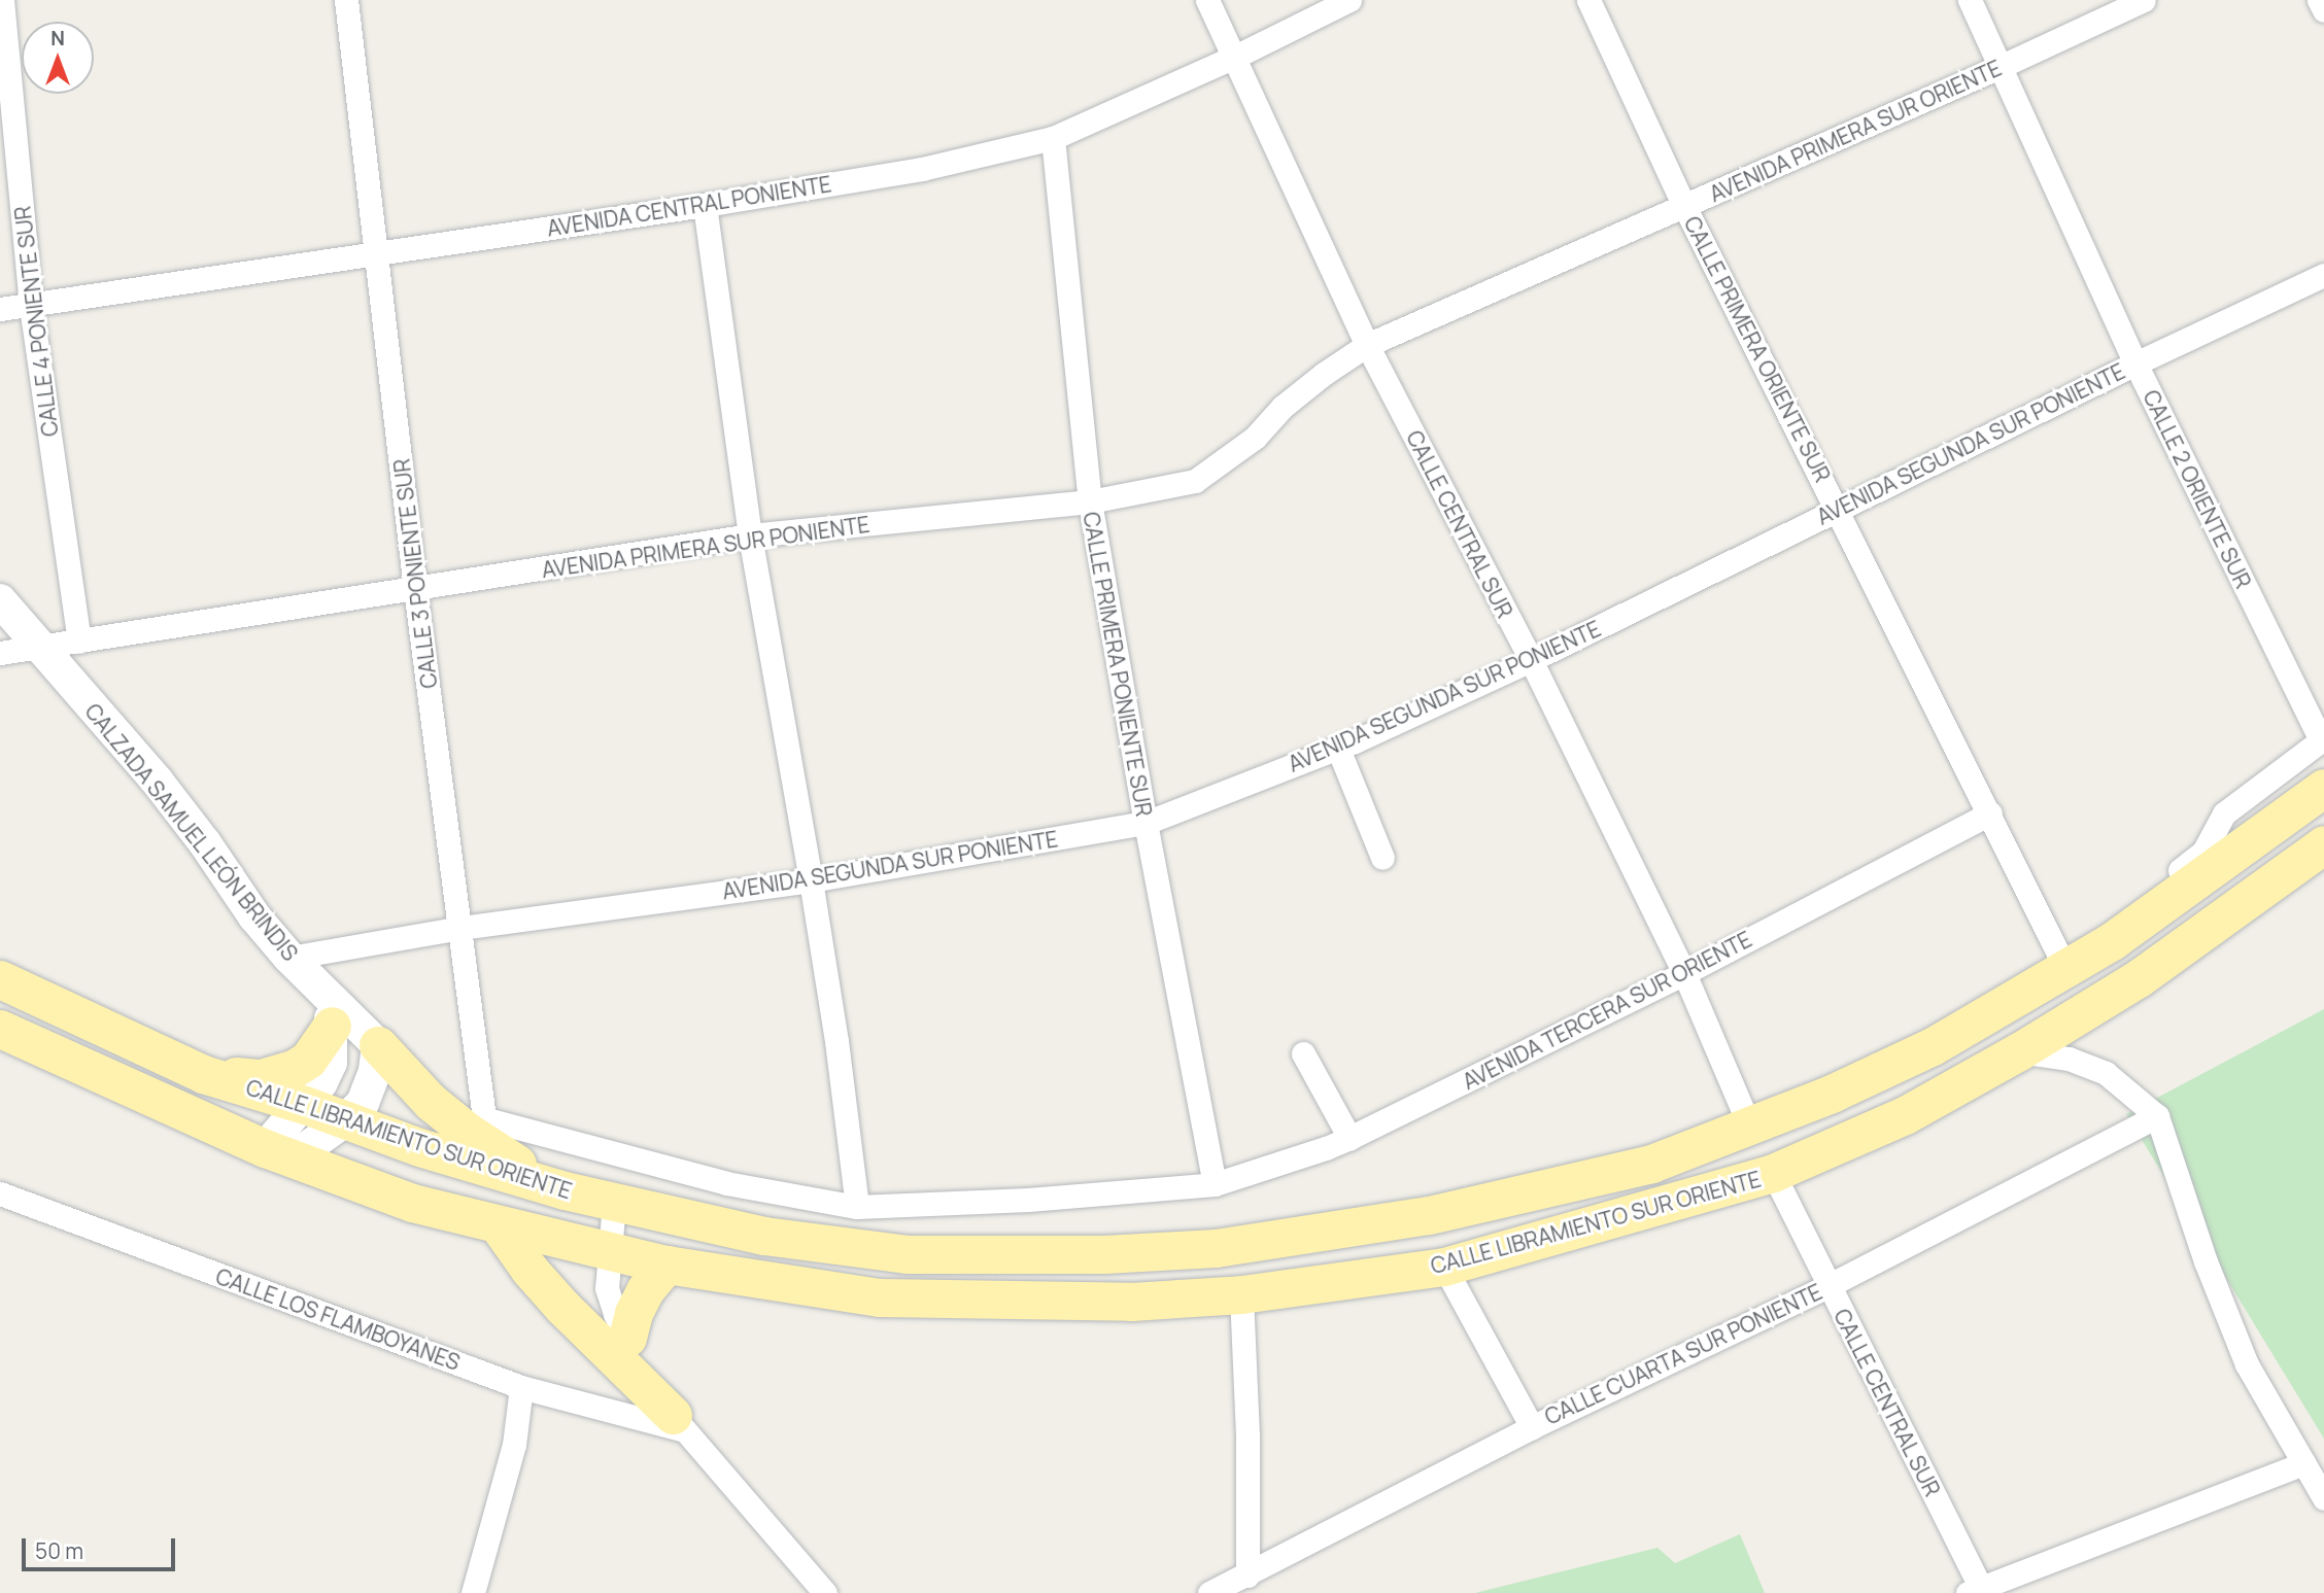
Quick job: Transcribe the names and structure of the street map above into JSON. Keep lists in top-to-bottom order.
{
  "streets": {
    "main road": ["CALLE LIBRAMIENTO SUR ORIENTE"],
    "street": [
      "AVENIDA PRIMERA SUR ORIENTE",
      "AVENIDA CENTRAL PONIENTE",
      "CALLE 4 PONIENTE SUR",
      "CALLE PRIMERA ORIENTE SUR",
      "AVENIDA SEGUNDA SUR PONIENTE",
      "CALLE 2 ORIENTE SUR",
      "CALLE CENTRAL SUR",
      "AVENIDA PRIMERA SUR PONIENTE",
      "CALLE 3 PONIENTE SUR",
      "CALLE PRIMERA PONIENTE SUR",
      "CALZADA SAMUEL LEÓN BRINDIS",
      "AVENIDA TERCERA SUR ORIENTE",
      "CALLE LOS FLAMBOYANES",
      "CALLE CUARTA SUR PONIENTE"
    ]
  },
  "crossings": [
    ["AVENIDA PRIMERA SUR ORIENTE", "CALLE PRIMERA ORIENTE SUR"],
    ["AVENIDA PRIMERA SUR ORIENTE", "CALLE 2 ORIENTE SUR"],
    ["AVENIDA PRIMERA SUR ORIENTE", "CALLE CENTRAL SUR"],
    ["AVENIDA PRIMERA SUR ORIENTE", "AVENIDA PRIMERA SUR PONIENTE"],
    ["AVENIDA CENTRAL PONIENTE", "CALLE 4 PONIENTE SUR"],
    ["AVENIDA CENTRAL PONIENTE", "CALLE CENTRAL SUR"],
    ["AVENIDA CENTRAL PONIENTE", "CALLE 3 PONIENTE SUR"],
    ["AVENIDA CENTRAL PONIENTE", "CALLE PRIMERA PONIENTE SUR"],
    ["CALLE 4 PONIENTE SUR", "AVENIDA PRIMERA SUR PONIENTE"],
    ["CALLE PRIMERA ORIENTE SUR", "AVENIDA SEGUNDA SUR PONIENTE"],
    ["CALLE PRIMERA ORIENTE SUR", "AVENIDA TERCERA SUR ORIENTE"],
    ["CALLE PRIMERA ORIENTE SUR", "CALLE LIBRAMIENTO SUR ORIENTE"],
    ["AVENIDA SEGUNDA SUR PONIENTE", "CALLE 2 ORIENTE SUR"],
    ["AVENIDA SEGUNDA SUR PONIENTE", "CALLE CENTRAL SUR"],
    ["AVENIDA SEGUNDA SUR PONIENTE", "CALLE 3 PONIENTE SUR"],
    ["AVENIDA SEGUNDA SUR PONIENTE", "CALLE PRIMERA PONIENTE SUR"],
    ["AVENIDA SEGUNDA SUR PONIENTE", "CALZADA SAMUEL LEÓN BRINDIS"],
    ["CALLE CENTRAL SUR", "AVENIDA PRIMERA SUR PONIENTE"],
    ["CALLE CENTRAL SUR", "AVENIDA TERCERA SUR ORIENTE"],
    ["CALLE CENTRAL SUR", "CALLE LIBRAMIENTO SUR ORIENTE"],
    ["CALLE CENTRAL SUR", "CALLE CUARTA SUR PONIENTE"],
    ["AVENIDA PRIMERA SUR PONIENTE", "CALLE 3 PONIENTE SUR"],
    ["AVENIDA PRIMERA SUR PONIENTE", "CALLE PRIMERA PONIENTE SUR"],
    ["AVENIDA PRIMERA SUR PONIENTE", "CALZADA SAMUEL LEÓN BRINDIS"],
    ["CALLE 3 PONIENTE SUR", "AVENIDA TERCERA SUR ORIENTE"],
    ["CALLE PRIMERA PONIENTE SUR", "AVENIDA TERCERA SUR ORIENTE"]
  ],
  "scale_bar": "50 m",
  "north": "top"
}
